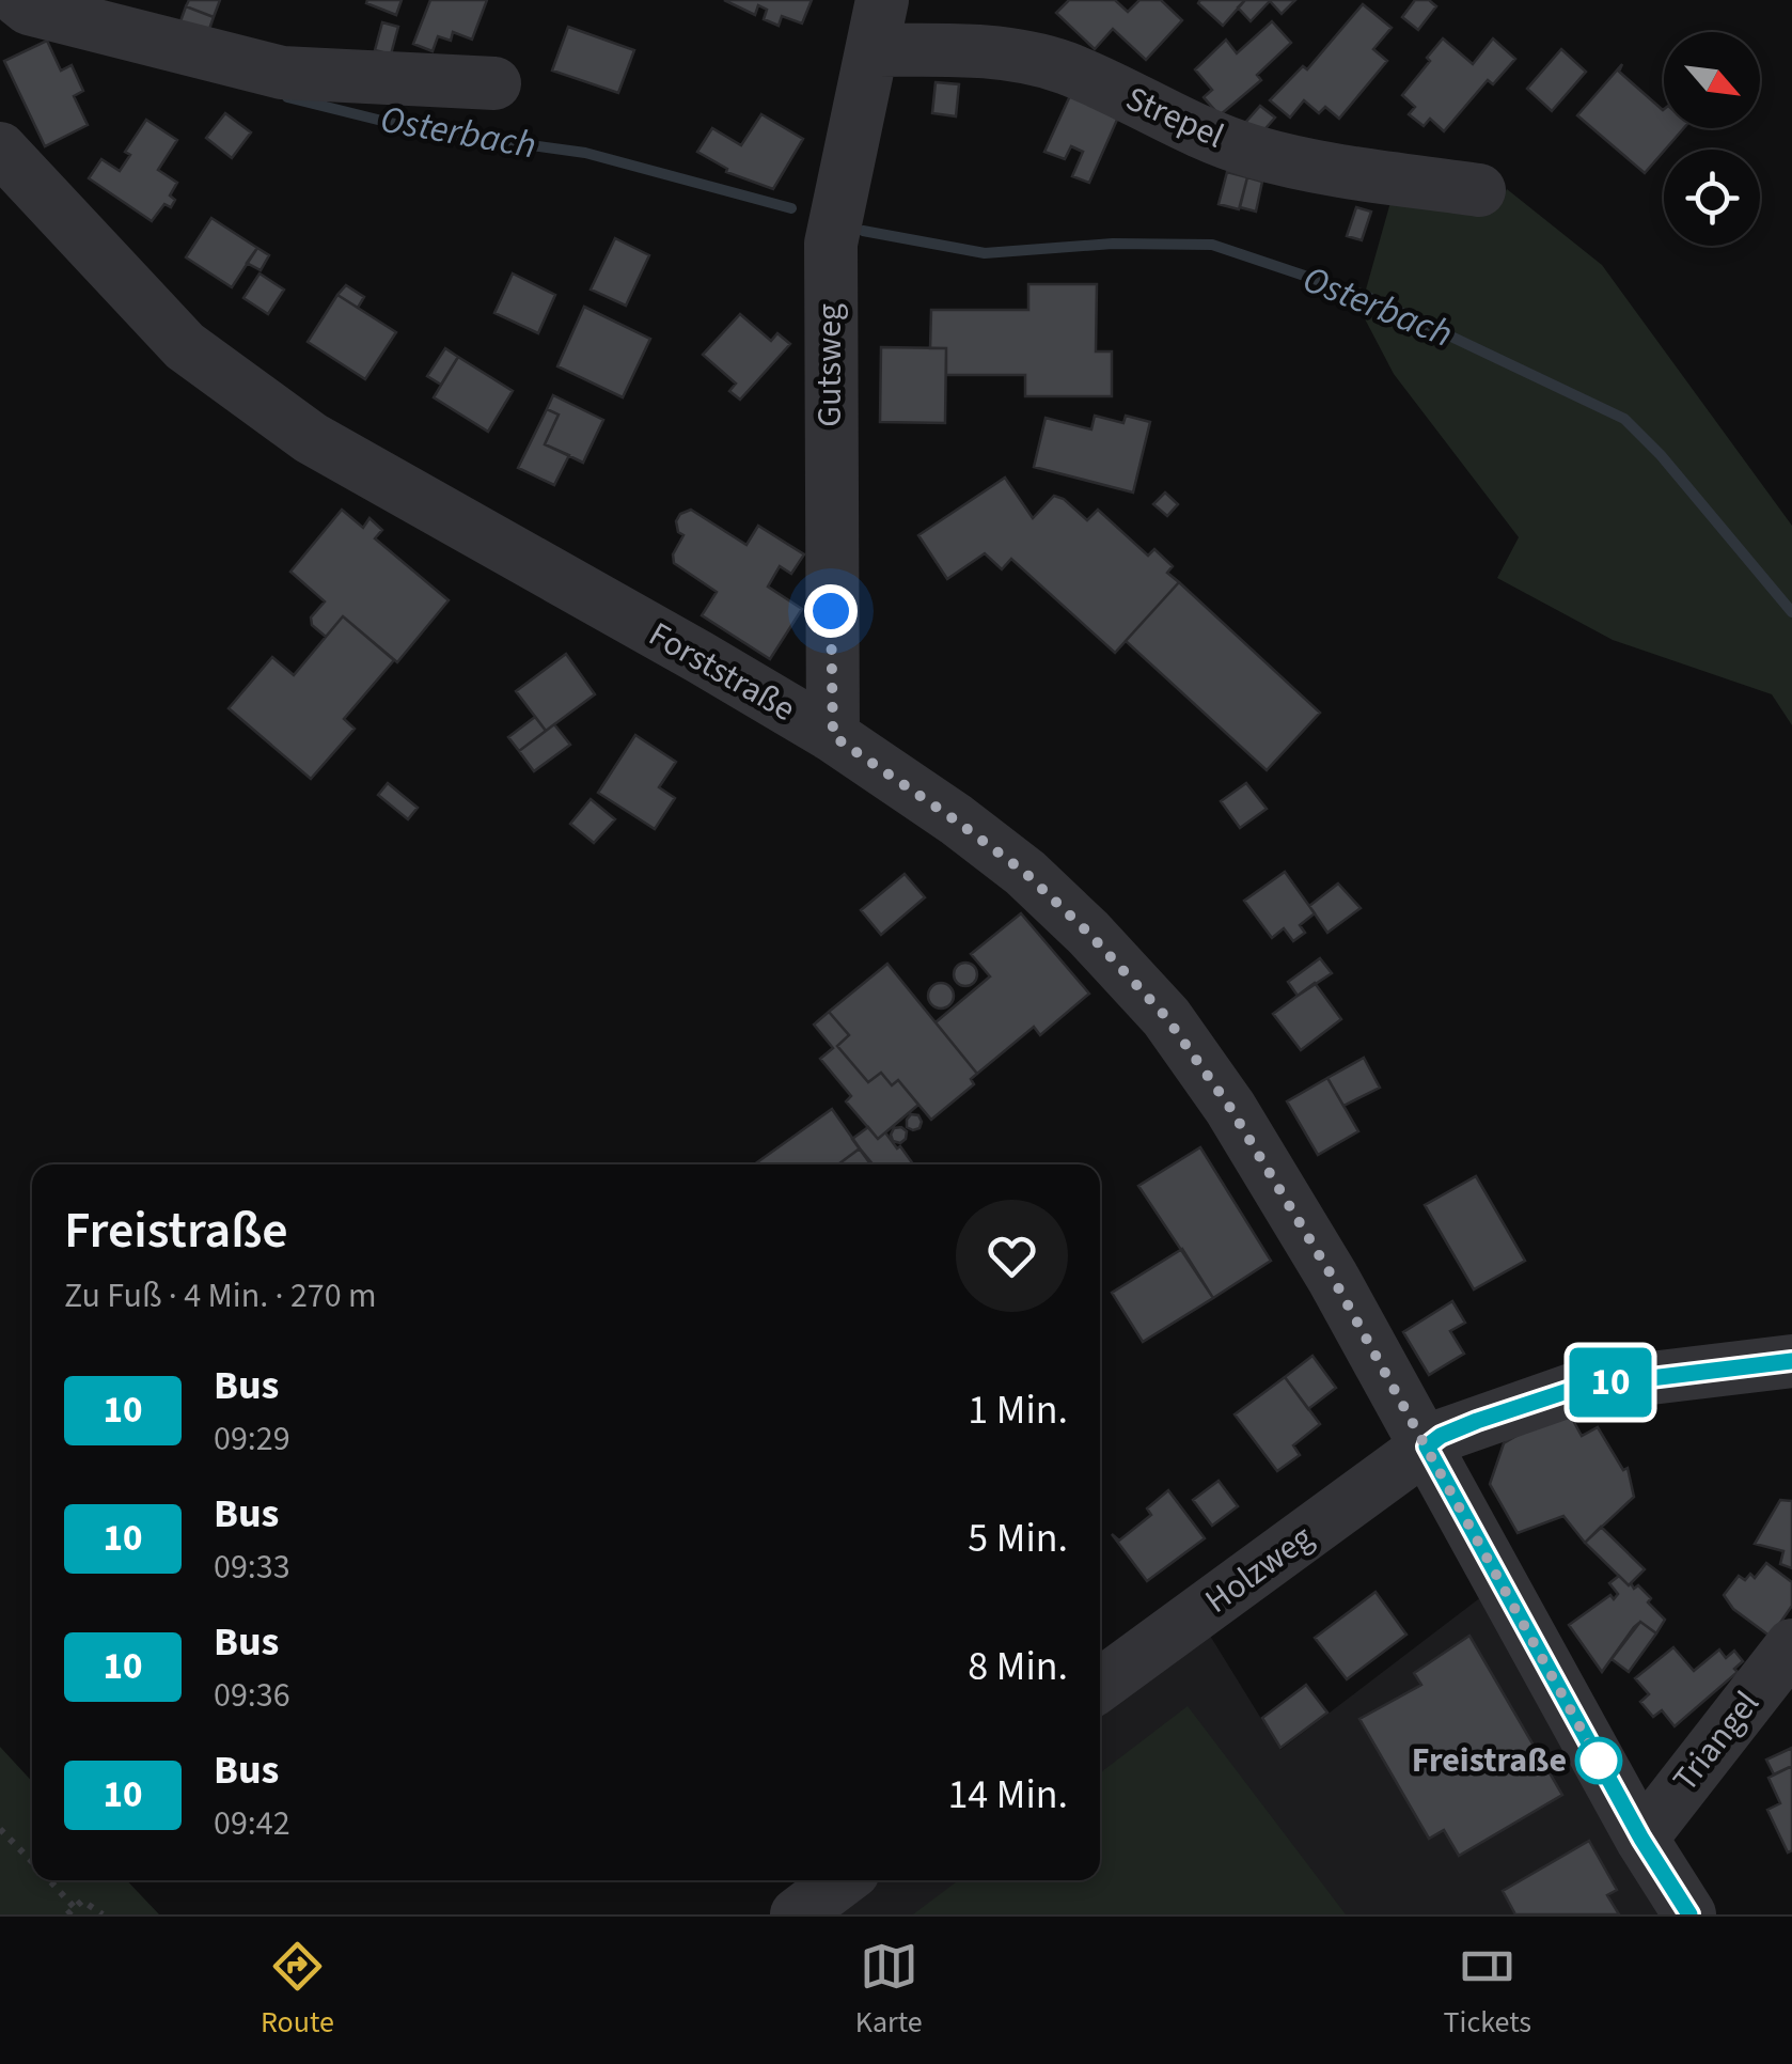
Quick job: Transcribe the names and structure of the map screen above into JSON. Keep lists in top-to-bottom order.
{
  "streets": {
    "street": [
      "Strepel",
      "Gutsweg",
      "Forststraße",
      "Holzweg",
      "Triangel"
    ]
  },
  "crossings": [
    ["Strepel", "Gutsweg"],
    ["Gutsweg", "Forststraße"],
    ["Forststraße", "Holzweg"],
    ["Forststraße", "Triangel"]
  ],
  "water": ["Osterbach"],
  "places": ["Freistraße"],
  "lines": ["bus line 10"],
  "north": "bottom right",
  "page": {
    "on_map": "10",
    "heading": ["Freistraße", "Zu Fuß · 4 Min. · 270 m"],
    "list": [
      {
        "mark": "10",
        "name": "Bus",
        "note": "09:29",
        "value": "1 Min."
      },
      {
        "mark": "10",
        "name": "Bus",
        "note": "09:33",
        "value": "5 Min."
      },
      {
        "mark": "10",
        "name": "Bus",
        "note": "09:36",
        "value": "8 Min."
      },
      {
        "mark": "10",
        "name": "Bus",
        "note": "09:42",
        "value": "14 Min."
      }
    ],
    "tabs": ["Route", "Karte", "Tickets"]
  }
}
